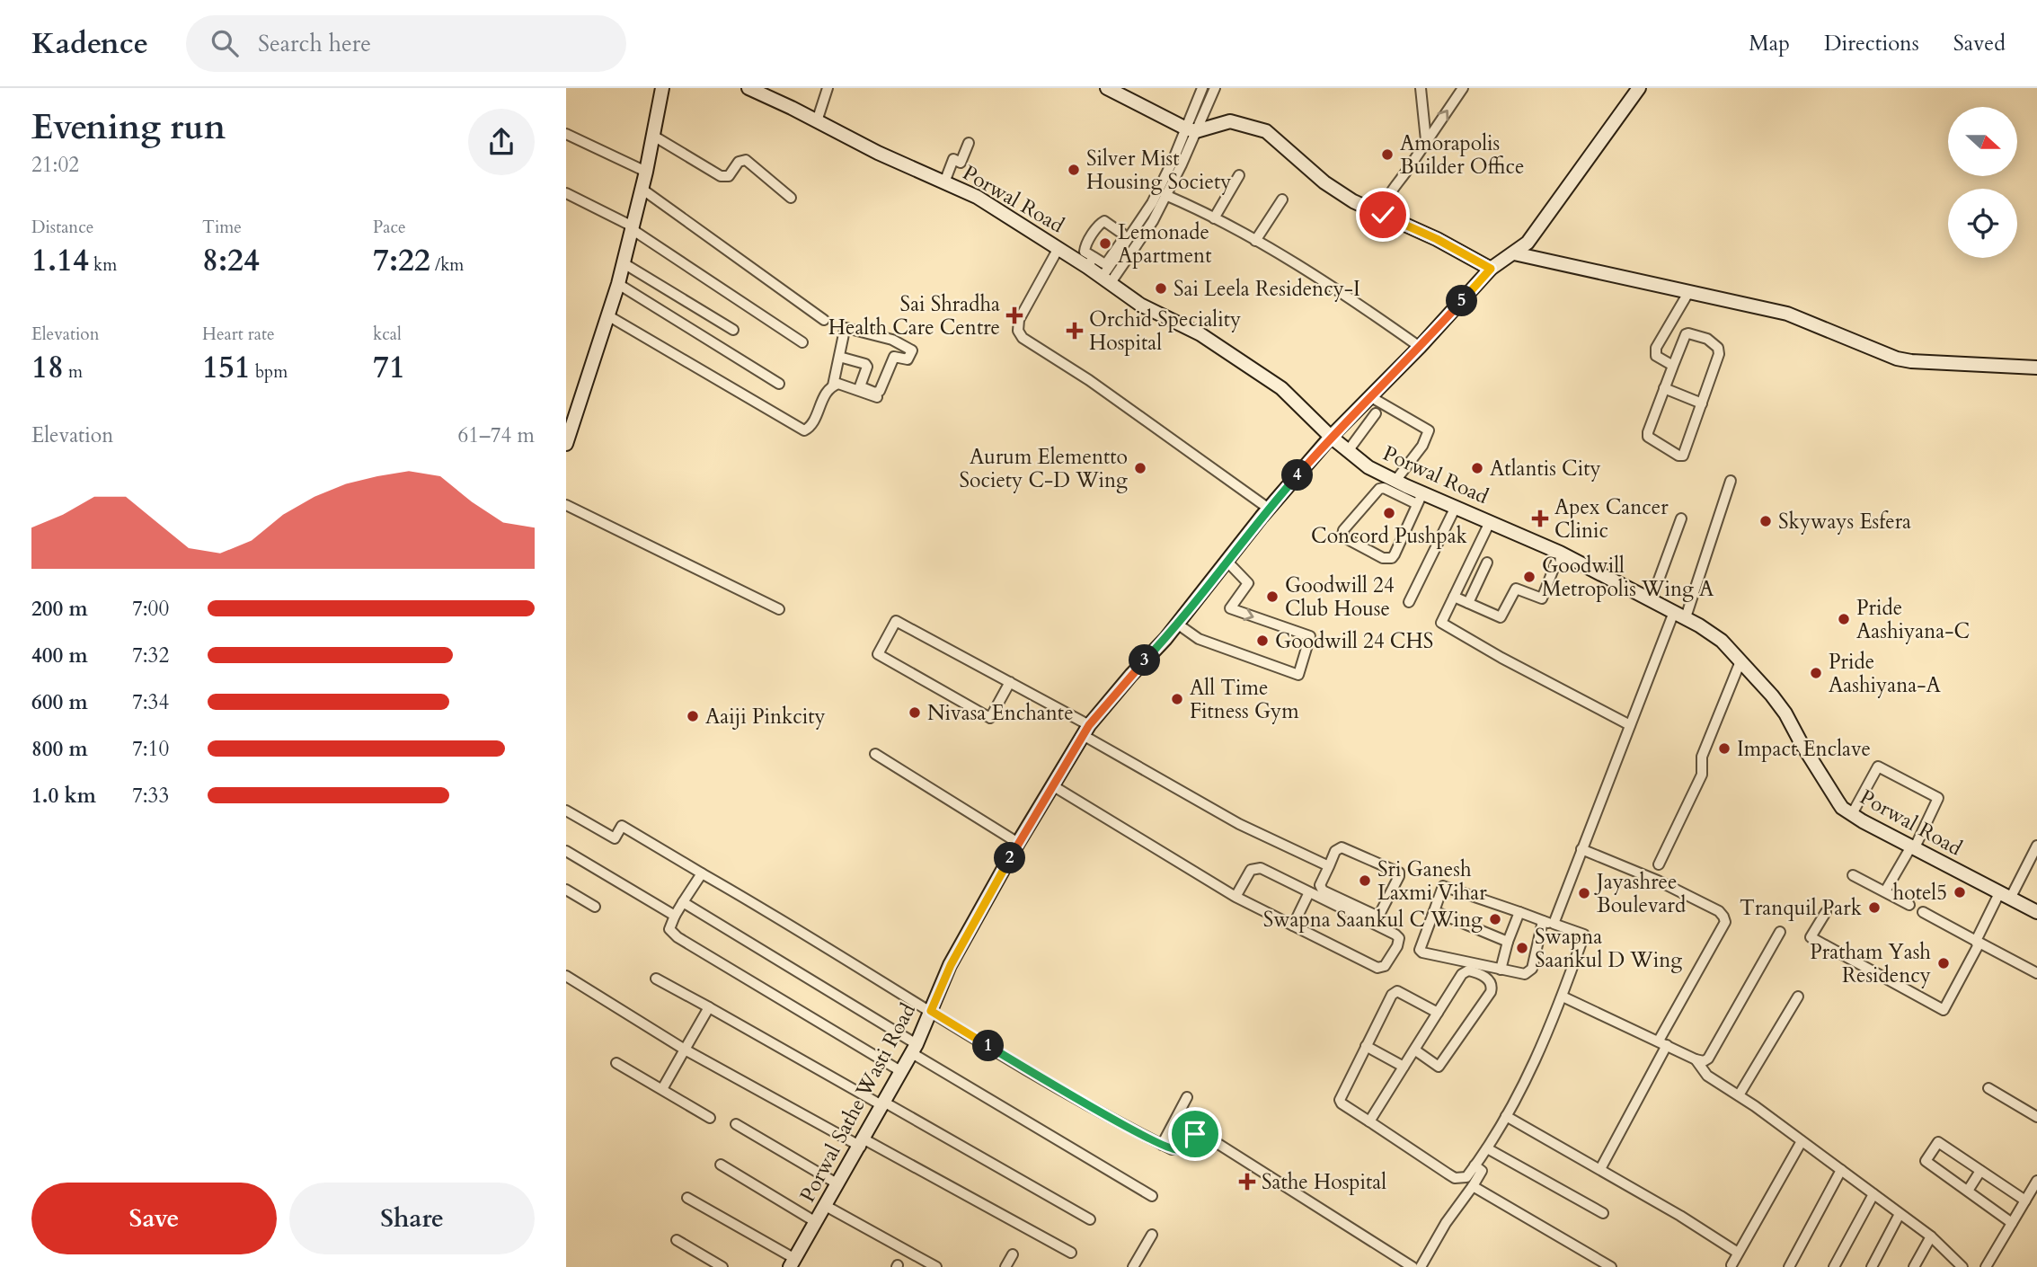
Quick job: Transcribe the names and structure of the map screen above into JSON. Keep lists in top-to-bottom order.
{
  "streets": {
    "street": ["Porwal Road", "Porwal Sathe Wasti Road"]
  },
  "crossings": [
    ["Porwal Road", "Porwal Sathe Wasti Road"]
  ],
  "places": {
    "other": [
      "Amorapolis Builder Office",
      "Silver Mist Housing Society",
      "Lemonade Apartment",
      "Sai Leela Residency-I",
      "Aurum Elementto Society C-D Wing",
      "Atlantis City",
      "Concord Pushpak",
      "Skyways Esfera",
      "Goodwill Metropolis Wing A",
      "Goodwill 24 Club House",
      "Pride Aashiyana-C",
      "Goodwill 24 CHS",
      "Pride Aashiyana-A",
      "All Time Fitness Gym",
      "Nivasa Enchante",
      "Aaiji Pinkcity",
      "Impact Enclave",
      "Sri Ganesh Laxmi Vihar",
      "hotel5",
      "Jayashree Boulevard",
      "Tranquil Park",
      "Swapna Saankul C Wing",
      "Swapna Saankul D Wing",
      "Pratham Yash Residency"
    ],
    "health": [
      "Sai Shradha Health Care Centre",
      "Orchid Speciality Hospital",
      "Apex Cancer Clinic",
      "Sathe Hospital"
    ]
  },
  "north": "right",
  "page": {
    "header": "Kadence",
    "search": "Search here",
    "nav": ["Map", "Directions", "Saved"],
    "heading": ["Evening run", "21:02"],
    "stats": [
      ["Distance", "1.14 km"],
      ["Time", "8:24"],
      ["Pace", "7:22 /km"],
      ["Elevation", "18 m"],
      ["Heart rate", "151 bpm"],
      ["kcal", "71"]
    ],
    "pins": [
      "5",
      "4",
      "3",
      "2",
      "1"
    ],
    "chart": ["Elevation", "61–74 m"],
    "list": [
      {
        "name": "200 m",
        "note": "7:00"
      },
      {
        "name": "400 m",
        "note": "7:32"
      },
      {
        "name": "600 m",
        "note": "7:34"
      },
      {
        "name": "800 m",
        "note": "7:10"
      },
      {
        "name": "1.0 km",
        "note": "7:33"
      }
    ],
    "buttons": ["Save", "Share"]
  }
}
